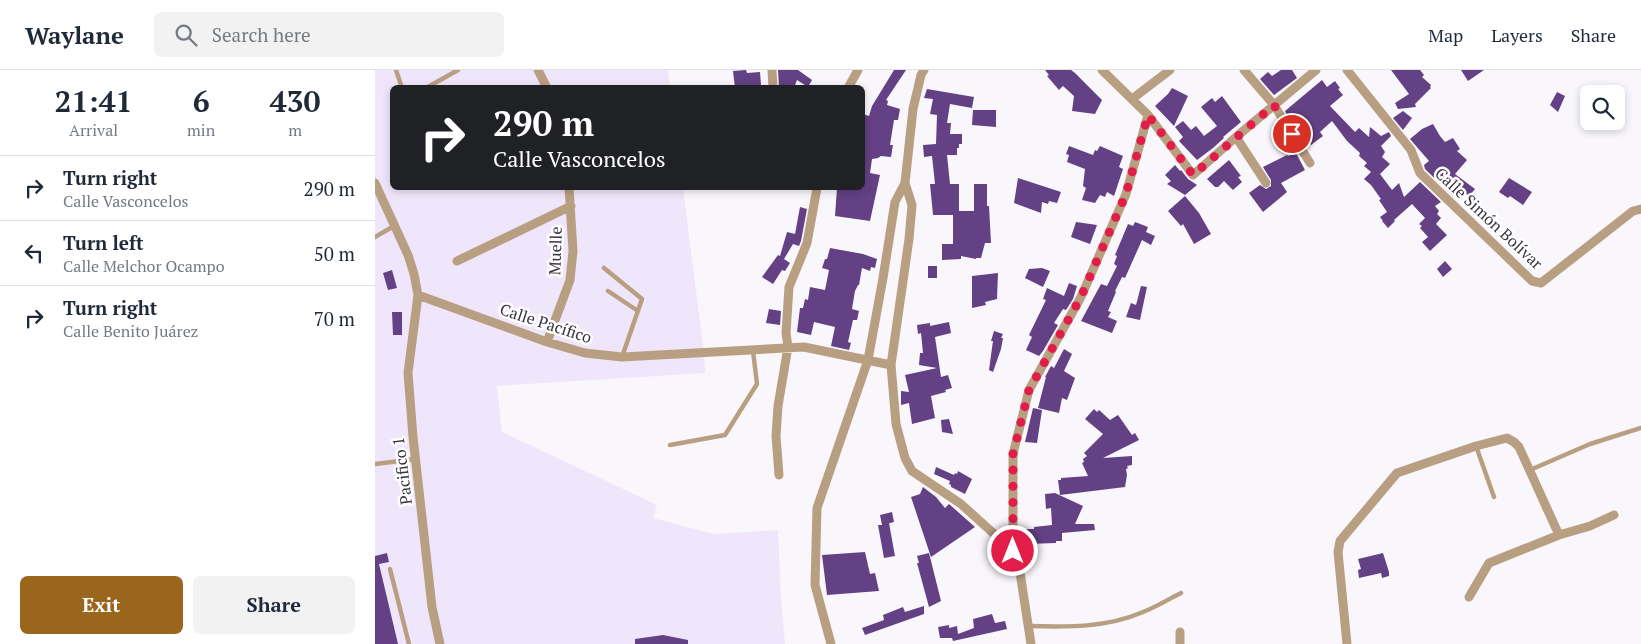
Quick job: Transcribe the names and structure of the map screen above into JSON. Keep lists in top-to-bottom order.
{
  "streets": {
    "street": [
      "Calle Simón Bolívar",
      "Muelle",
      "Calle Pacífico",
      "Pacifico 1"
    ]
  },
  "crossings": [
    ["Muelle", "Calle Pacífico"],
    ["Calle Pacífico", "Pacifico 1"]
  ],
  "page": {
    "header": "Waylane",
    "search": "Search here",
    "nav": ["Map", "Layers", "Share"],
    "eta": [
      "21:41",
      "Arrival",
      "6",
      "min",
      "430",
      "m"
    ],
    "turn": ["290 m", "Calle Vasconcelos"],
    "list": [
      {
        "name": "Turn right",
        "note": "Calle Vasconcelos",
        "value": "290 m"
      },
      {
        "name": "Turn left",
        "note": "Calle Melchor Ocampo",
        "value": "50 m"
      },
      {
        "name": "Turn right",
        "note": "Calle Benito Juárez",
        "value": "70 m"
      }
    ],
    "buttons": ["Exit", "Share"]
  }
}
